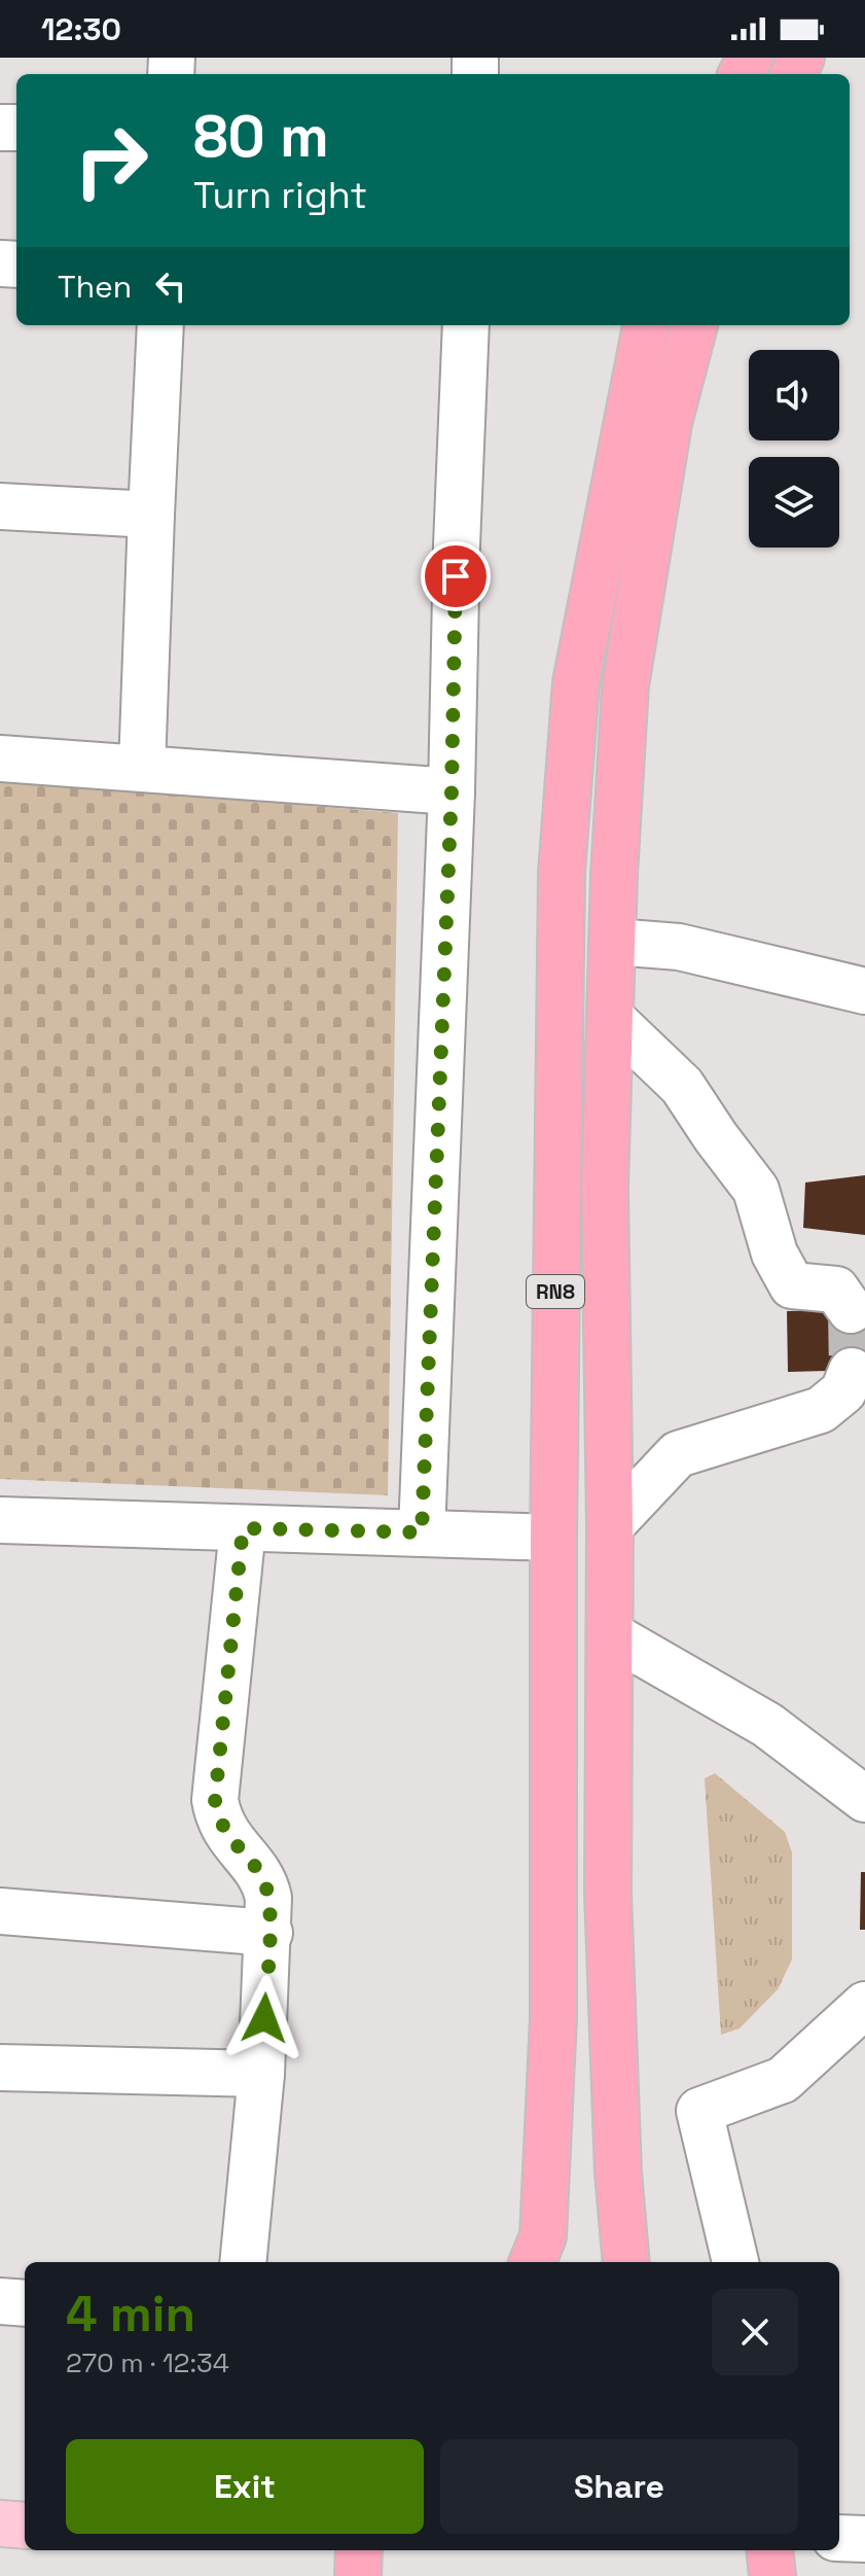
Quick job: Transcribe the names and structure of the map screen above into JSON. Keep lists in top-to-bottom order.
{
  "streets": {
    "highway": ["RN8"]
  },
  "page": {
    "status": "12:30",
    "turn": ["80 m", "Turn right"],
    "then": "Then",
    "heading": ["4 min", "270 m · 12:34"],
    "buttons": ["Exit", "Share"]
  }
}
